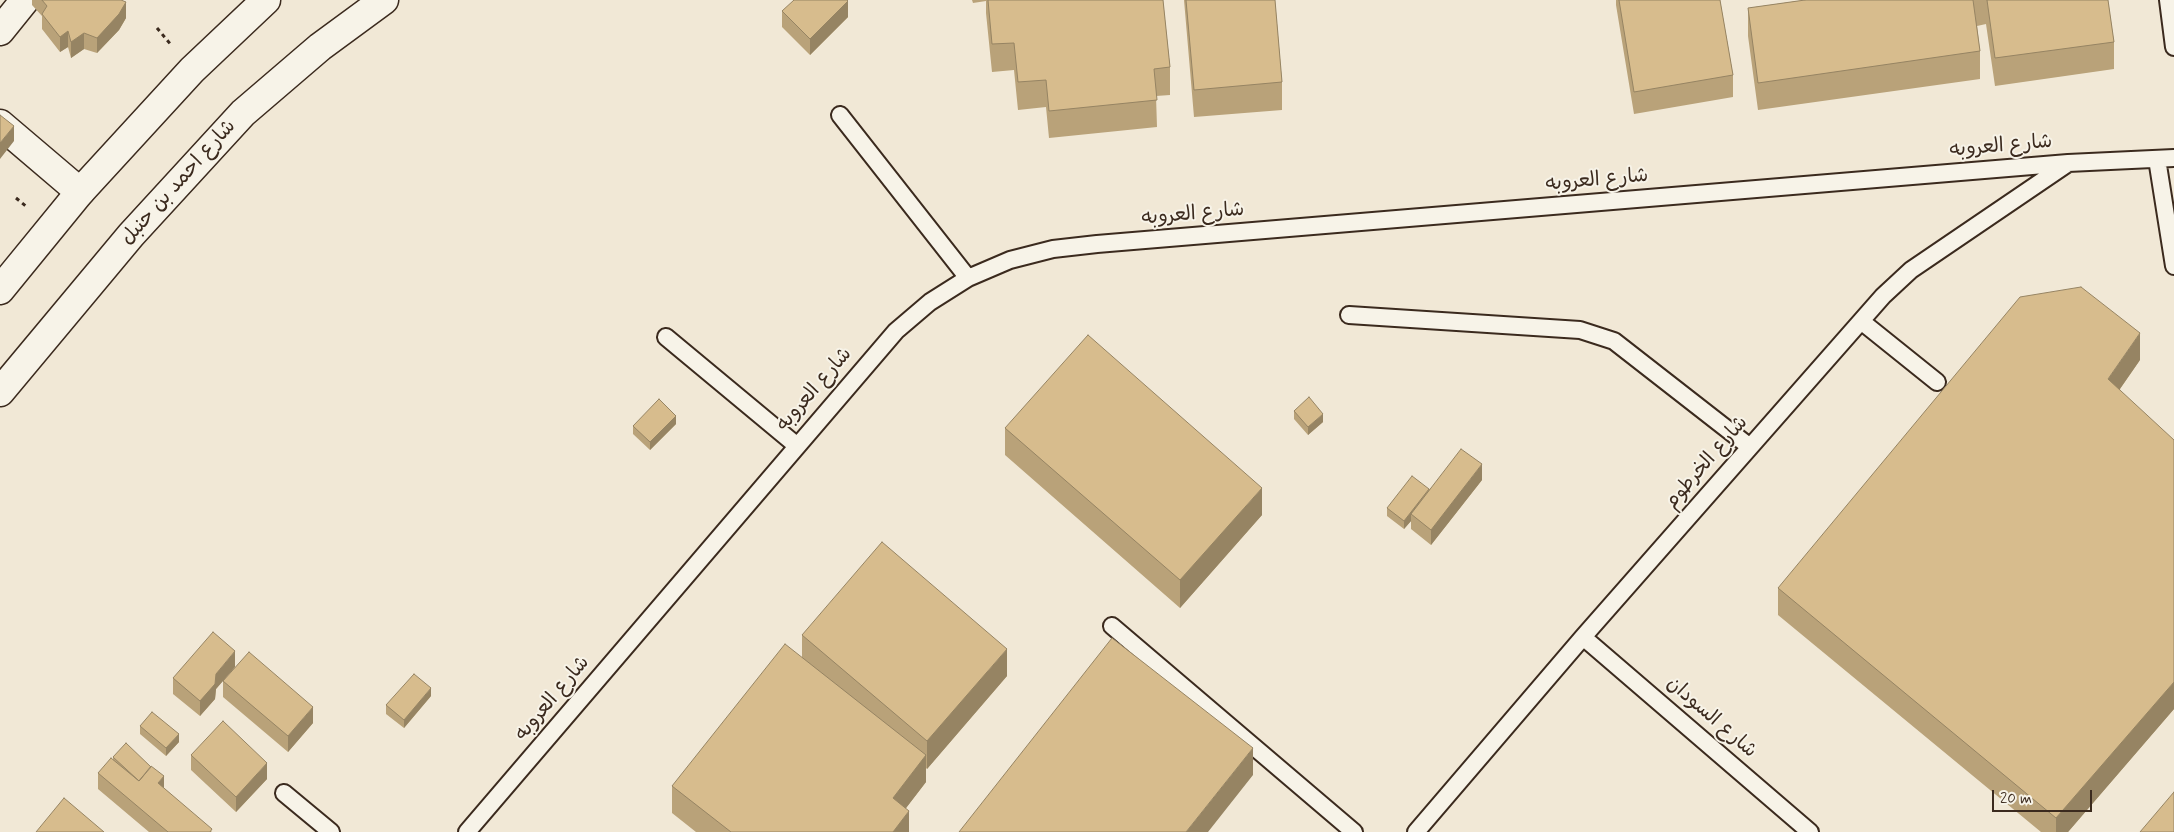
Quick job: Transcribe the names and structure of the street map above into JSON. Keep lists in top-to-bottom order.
{
  "streets": {
    "street": ["شارع احمد بن حنبل"],
    "lane": ["شارع العروبه", "شارع الخرطوم", "شارع السودان"]
  },
  "crossings": [
    ["شارع العروبه", "شارع الخرطوم"],
    ["شارع الخرطوم", "شارع السودان"]
  ],
  "scale_bar": "20 m"
}
